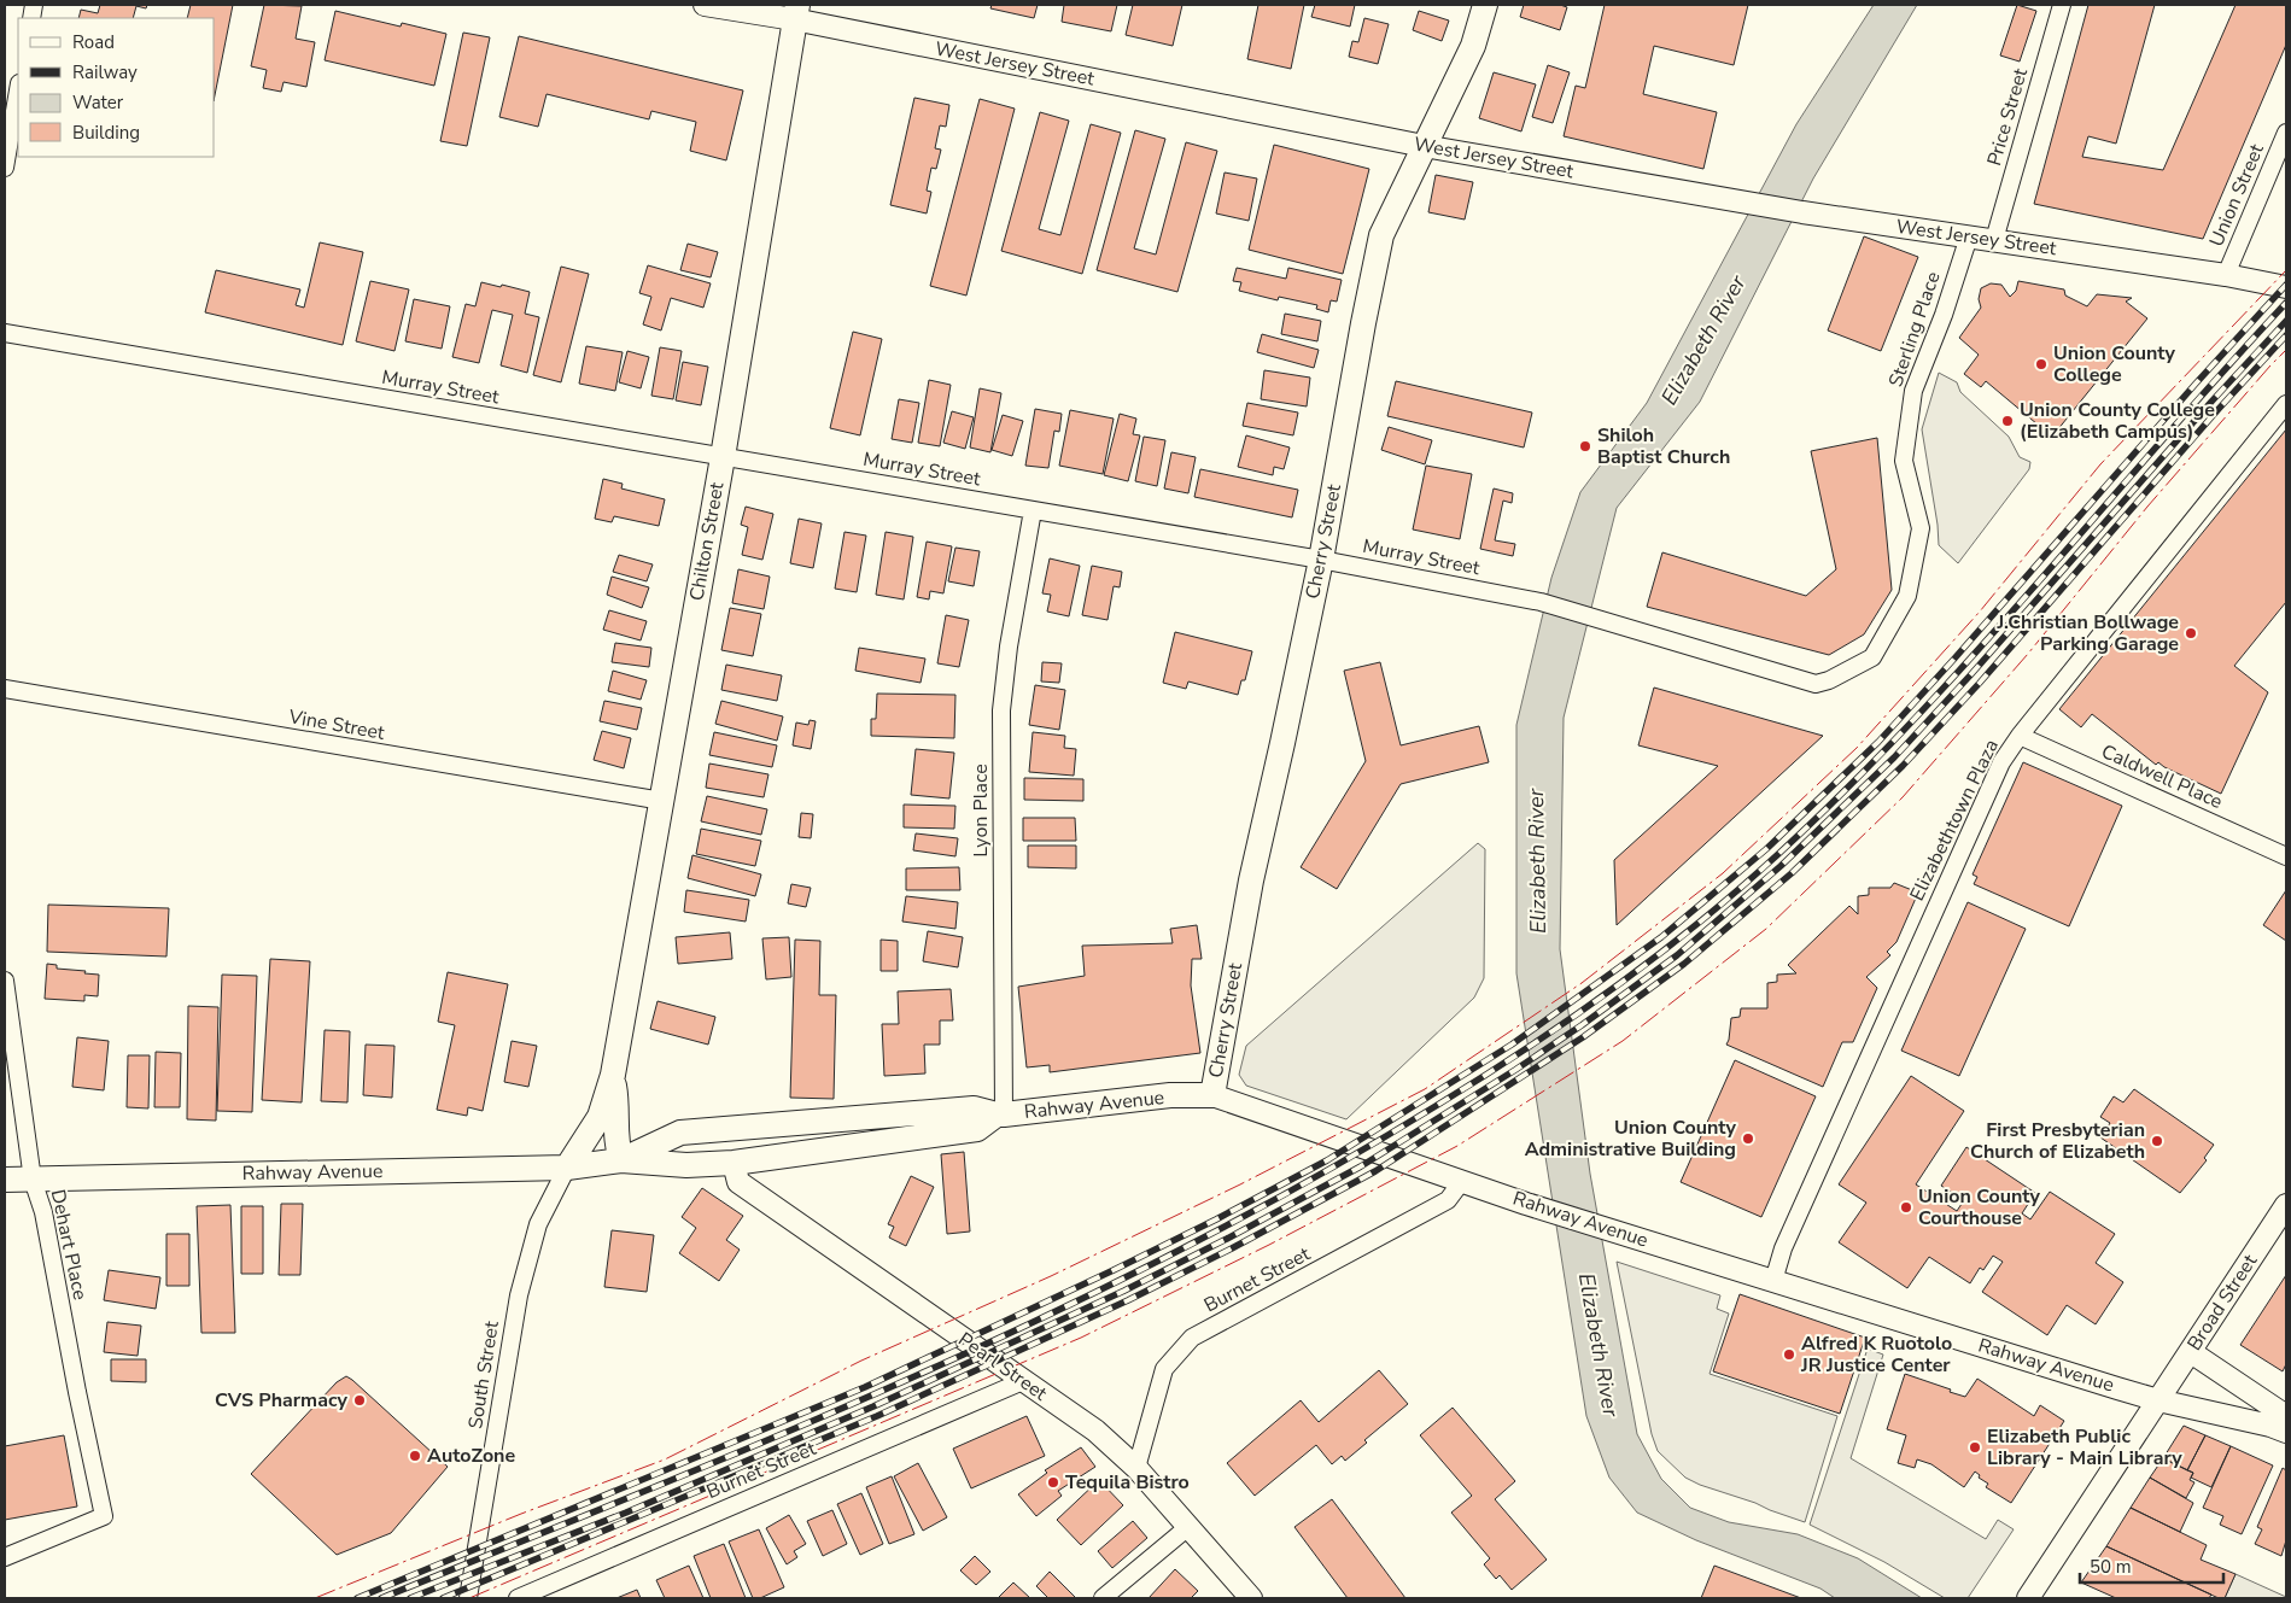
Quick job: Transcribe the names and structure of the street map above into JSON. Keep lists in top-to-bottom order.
{
  "streets": {
    "main road": ["Chilton Street", "Cherry Street", "Rahway Avenue"],
    "street": [
      "West Jersey Street",
      "Price Street",
      "Union Street",
      "Sterling Place",
      "Murray Street",
      "Vine Street",
      "Caldwell Place",
      "Lyon Place",
      "Elizabethtown Plaza",
      "Dehart Place",
      "Burnet Street",
      "Broad Street",
      "Pearl Street",
      "South Street"
    ]
  },
  "crossings": [
    ["West Jersey Street", "Price Street"],
    ["West Jersey Street", "Union Street"],
    ["West Jersey Street", "Sterling Place"],
    ["West Jersey Street", "Chilton Street"],
    ["West Jersey Street", "Cherry Street"],
    ["Sterling Place", "Murray Street"],
    ["Murray Street", "Chilton Street"],
    ["Murray Street", "Cherry Street"],
    ["Murray Street", "Lyon Place"],
    ["Chilton Street", "Vine Street"],
    ["Chilton Street", "Rahway Avenue"],
    ["Chilton Street", "South Street"],
    ["Cherry Street", "Rahway Avenue"],
    ["Caldwell Place", "Elizabethtown Plaza"],
    ["Lyon Place", "Rahway Avenue"],
    ["Elizabethtown Plaza", "Rahway Avenue"],
    ["Rahway Avenue", "Dehart Place"],
    ["Rahway Avenue", "Burnet Street"],
    ["Rahway Avenue", "Broad Street"],
    ["Rahway Avenue", "Pearl Street"],
    ["Rahway Avenue", "South Street"],
    ["Burnet Street", "Pearl Street"]
  ],
  "water": ["Elizabeth River"],
  "places": [
    "Union County College",
    "Union County College (Elizabeth Campus)",
    "Shiloh Baptist Church",
    "J.Christian Bollwage Parking Garage",
    "Union County Administrative Building",
    "First Presbyterian Church of Elizabeth",
    "Union County Courthouse",
    "Alfred K Ruotolo JR Justice Center",
    "CVS Pharmacy",
    "Elizabeth Public Library - Main Library",
    "AutoZone",
    "Tequila Bistro"
  ],
  "legend": [
    "Road",
    "Railway",
    "Water",
    "Building"
  ],
  "scale_bar": "50 m"
}
